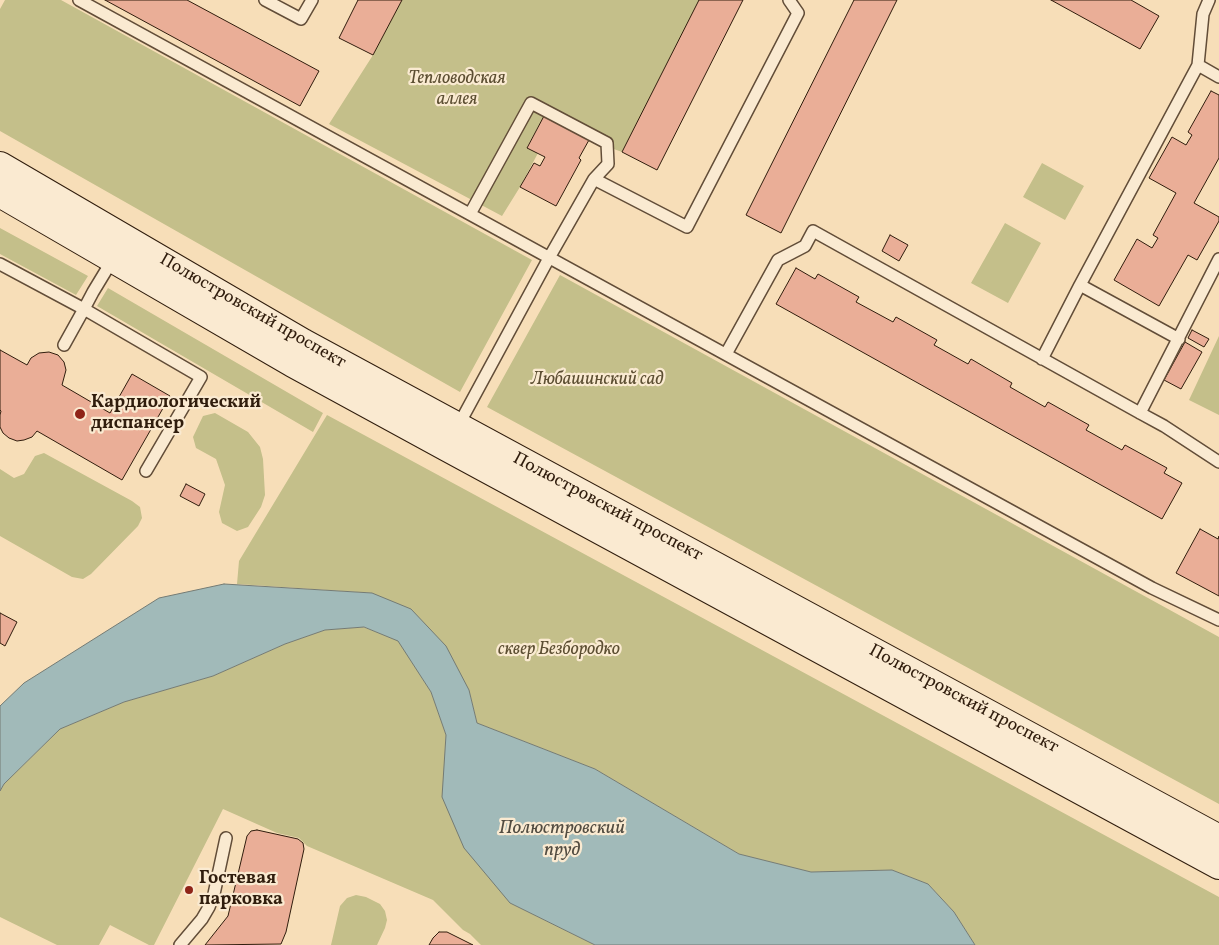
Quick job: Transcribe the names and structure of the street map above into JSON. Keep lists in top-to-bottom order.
{
  "streets": {
    "main road": ["Полюстровский проспект"]
  },
  "water": ["Полюстровский пруд"],
  "parks": ["Тепловодская аллея", "Любашинский сад", "сквер Безбородко"],
  "places": ["Кардиологический диспансер", "Гостевая парковка"]
}
